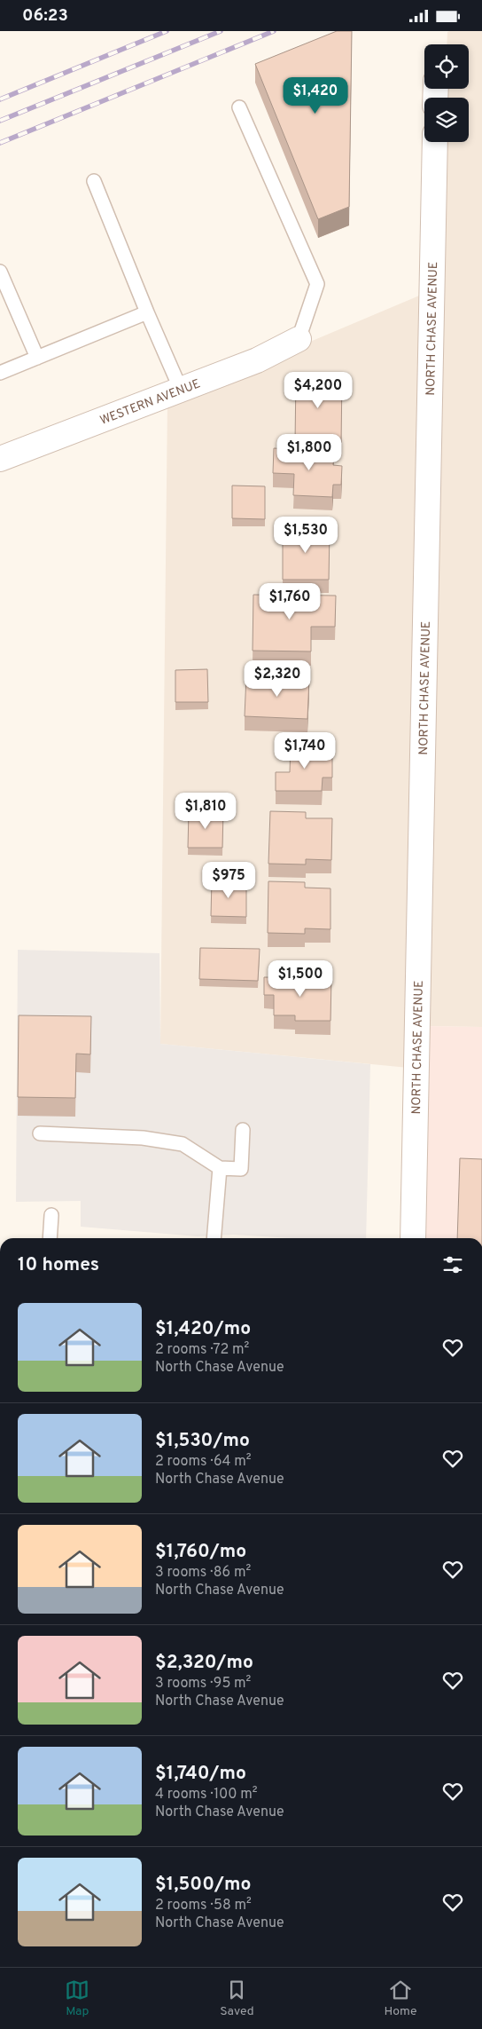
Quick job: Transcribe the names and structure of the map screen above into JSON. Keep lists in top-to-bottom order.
{
  "streets": {
    "street": ["NORTH CHASE AVENUE", "WESTERN AVENUE"]
  },
  "page": {
    "status": "06:23",
    "price": [
      "$1,420",
      "$4,200",
      "$1,800",
      "$1,530",
      "$1,760",
      "$2,320",
      "$1,740",
      "$1,810",
      "$975",
      "$1,500"
    ],
    "heading": "10 homes",
    "list": [
      {
        "name": "$1,420/mo",
        "note": "2 rooms · 72 m² · North Chase Avenue"
      },
      {
        "name": "$1,530/mo",
        "note": "2 rooms · 64 m² · North Chase Avenue"
      },
      {
        "name": "$1,760/mo",
        "note": "3 rooms · 86 m² · North Chase Avenue"
      },
      {
        "name": "$2,320/mo",
        "note": "3 rooms · 95 m² · North Chase Avenue"
      },
      {
        "name": "$1,740/mo",
        "note": "4 rooms · 100 m² · North Chase Avenue"
      },
      {
        "name": "$1,500/mo",
        "note": "2 rooms · 58 m² · North Chase Avenue"
      }
    ],
    "tabs": ["Map", "Saved", "Home"]
  }
}
